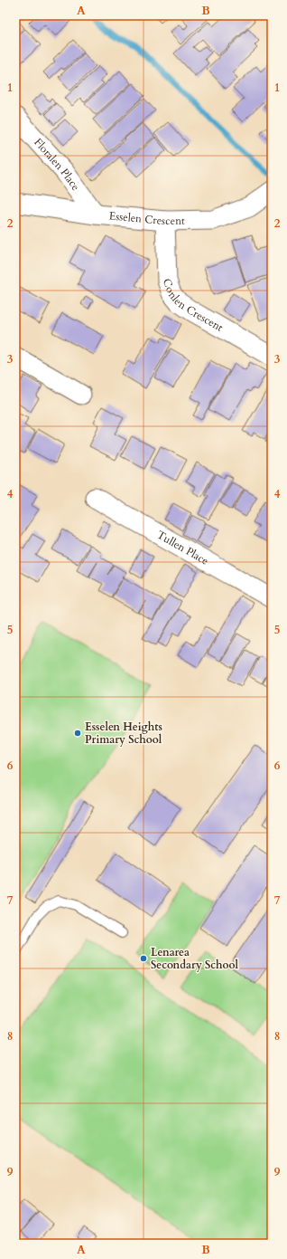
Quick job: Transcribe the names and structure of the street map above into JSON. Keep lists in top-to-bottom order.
{
  "streets": {
    "street": [
      "Floralen Place",
      "Esselen Crescent",
      "Conlen Crescent",
      "Tullen Place"
    ]
  },
  "crossings": [
    ["Floralen Place", "Esselen Crescent"],
    ["Esselen Crescent", "Conlen Crescent"]
  ],
  "places": ["Esselen Heights Primary School", "Lenarea Secondary School"],
  "grid": {
    "columns": ["A", "B"],
    "rows": [
      "1",
      "2",
      "3",
      "4",
      "5",
      "6",
      "7",
      "8",
      "9"
    ]
  }
}
